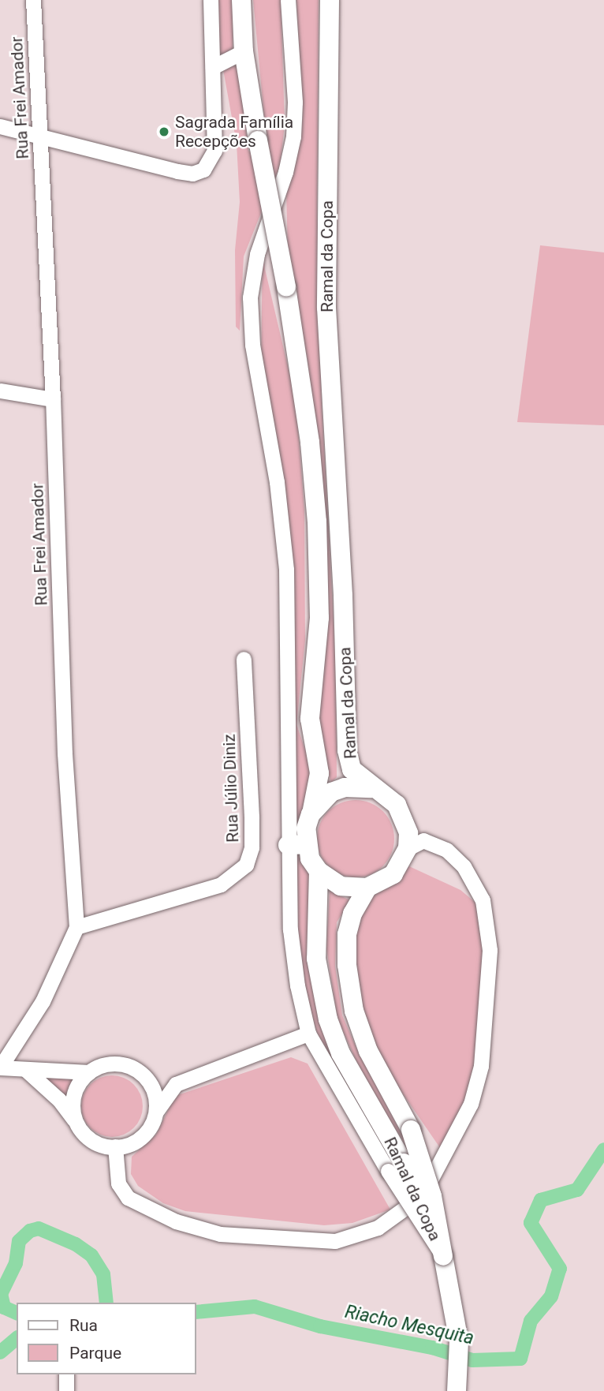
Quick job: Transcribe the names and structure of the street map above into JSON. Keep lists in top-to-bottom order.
{
  "streets": {
    "main road": ["Ramal da Copa"],
    "street": ["Rua Frei Amador", "Rua Júlio Diniz"]
  },
  "crossings": [
    ["Rua Frei Amador", "Rua Júlio Diniz"]
  ],
  "water": ["Riacho Mesquita"],
  "places": ["Sagrada Família Recepções"],
  "legend": ["Rua", "Parque"]
}
